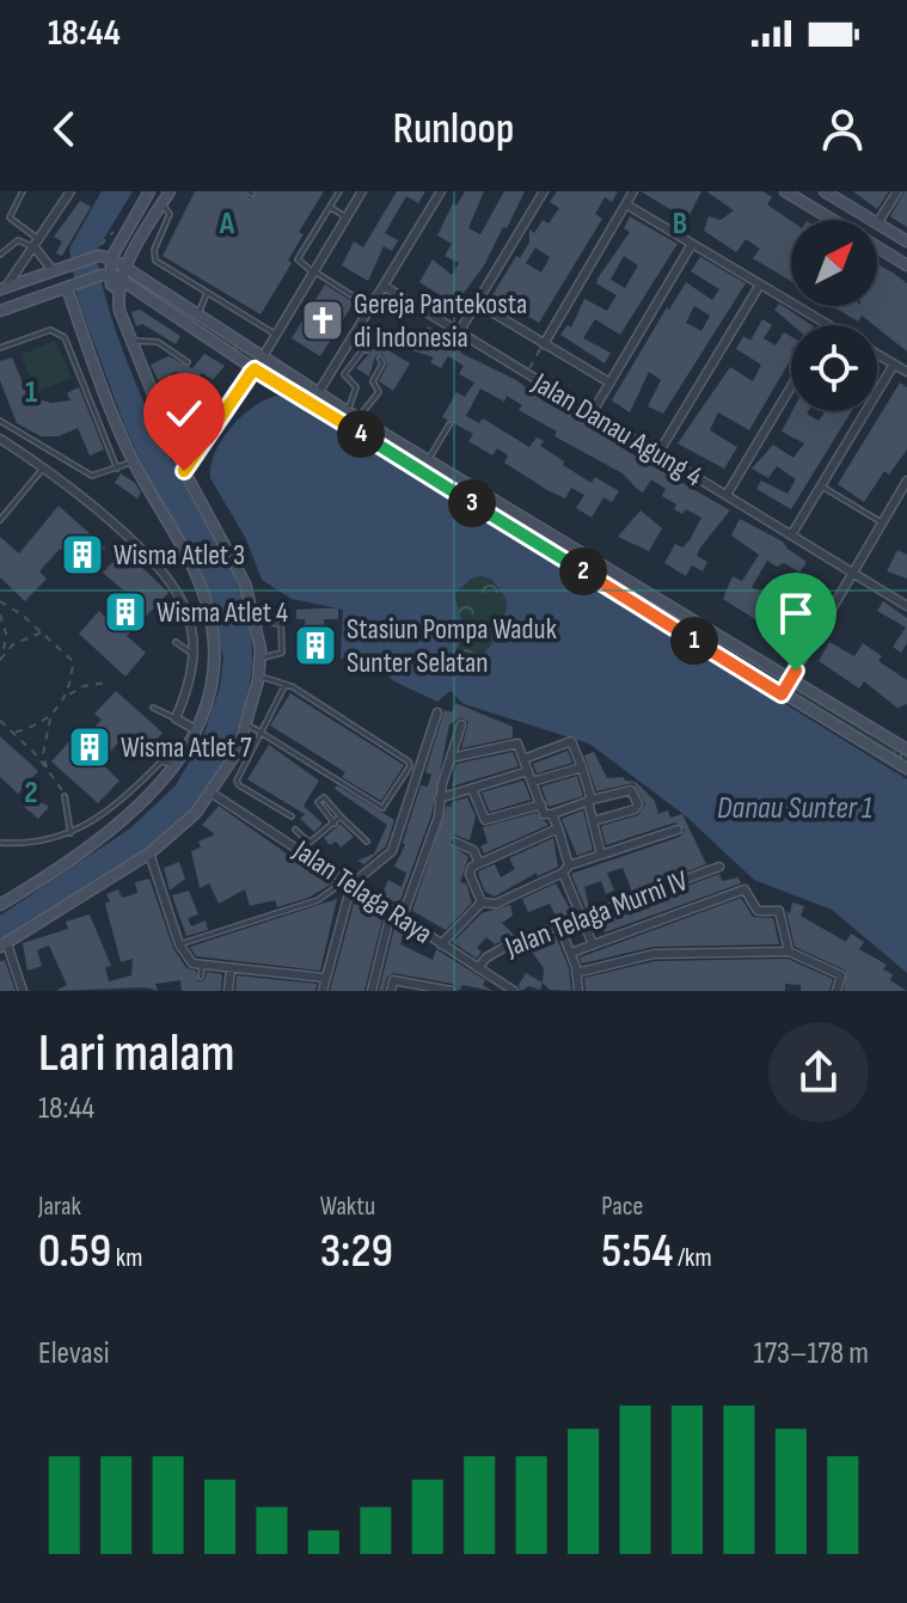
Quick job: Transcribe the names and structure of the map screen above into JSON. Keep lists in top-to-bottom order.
{
  "streets": {
    "street": ["Jalan Danau Agung 4", "Jalan Telaga Raya", "Jalan Telaga Murni IV"]
  },
  "crossings": [
    ["Jalan Telaga Raya", "Jalan Telaga Murni IV"]
  ],
  "water": ["Danau Sunter 1"],
  "places": {
    "church": ["Gereja Pantekosta di Indonesia"],
    "building": [
      "Wisma Atlet 3",
      "Wisma Atlet 4",
      "Stasiun Pompa Waduk Sunter Selatan",
      "Wisma Atlet 7"
    ]
  },
  "north": "top right",
  "page": {
    "status": "18:44",
    "header": "Runloop",
    "pins": [
      "4",
      "3",
      "2",
      "1"
    ],
    "heading": ["Lari malam", "18:44"],
    "stats": [
      ["Jarak", "0.59 km"],
      ["Waktu", "3:29"],
      ["Pace", "5:54 /km"]
    ],
    "chart": ["Elevasi", "173–178 m"]
  },
  "grid": {
    "columns": ["A", "B"],
    "rows": ["1", "2"]
  }
}
